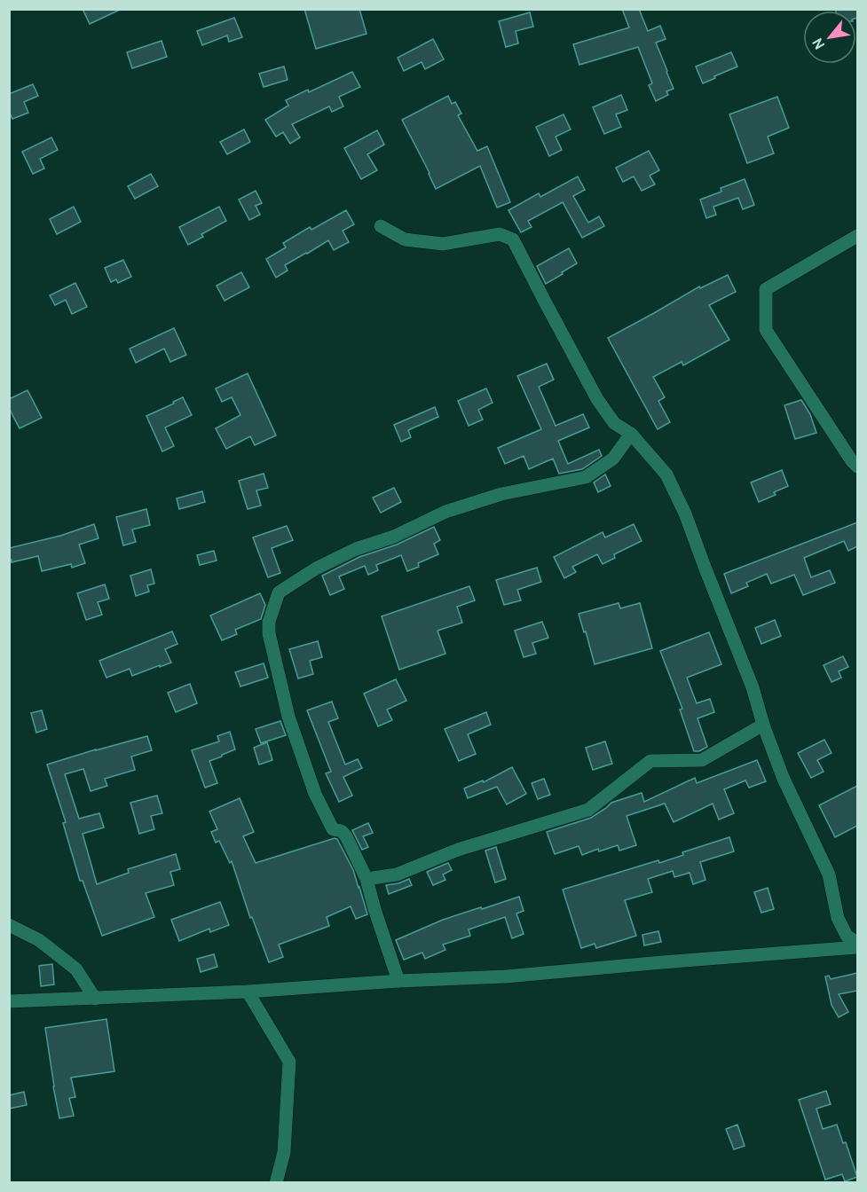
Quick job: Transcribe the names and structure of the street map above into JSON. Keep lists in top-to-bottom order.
{
  "north": "bottom left"
}
